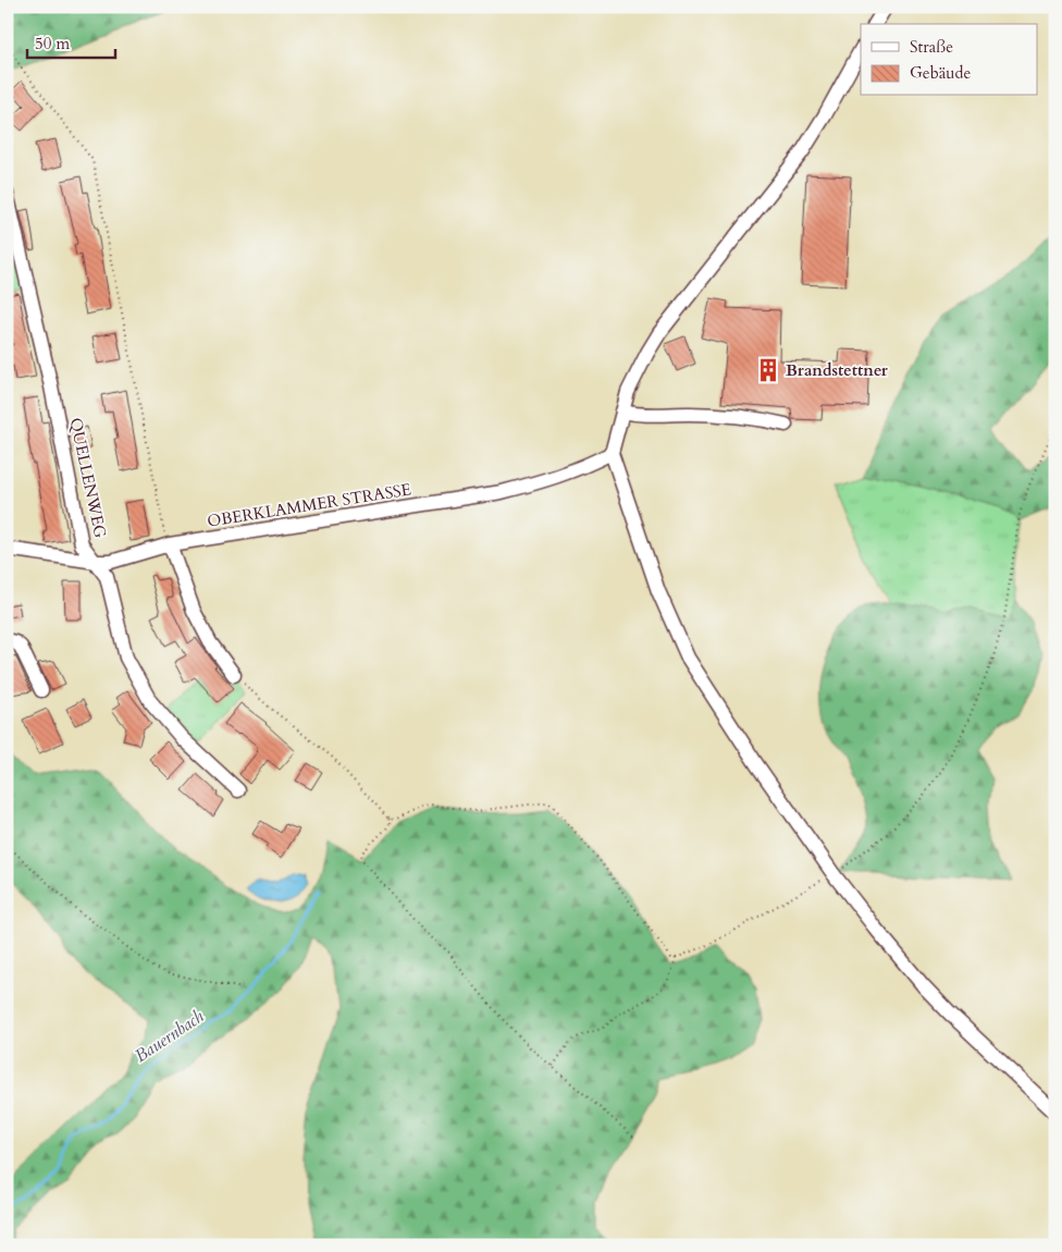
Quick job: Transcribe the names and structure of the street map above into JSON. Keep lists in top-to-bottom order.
{
  "streets": {
    "street": ["QUELLENWEG", "OBERKLAMMER STRASSE"]
  },
  "crossings": [
    ["QUELLENWEG", "OBERKLAMMER STRASSE"]
  ],
  "water": ["Bauernbach"],
  "places": {
    "building": ["Brandstettner"]
  },
  "legend": ["Straße", "Gebäude"],
  "scale_bar": "50 m"
}
